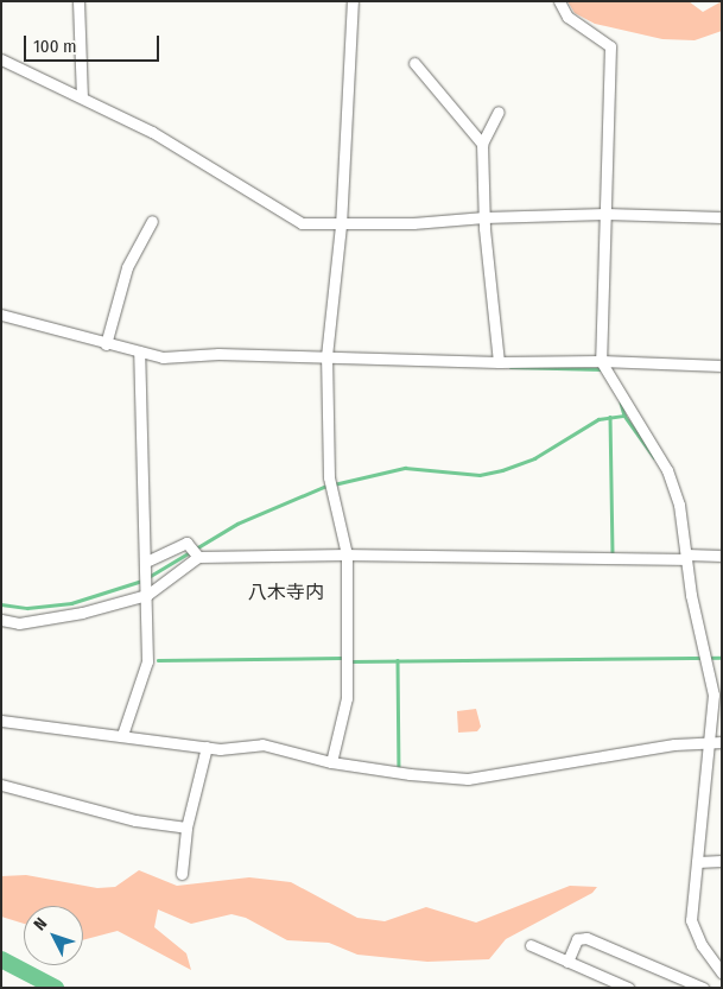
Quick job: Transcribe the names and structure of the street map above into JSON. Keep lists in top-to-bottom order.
{
  "districts": ["八木寺内"],
  "scale_bar": "100 m",
  "north": "top left"
}
